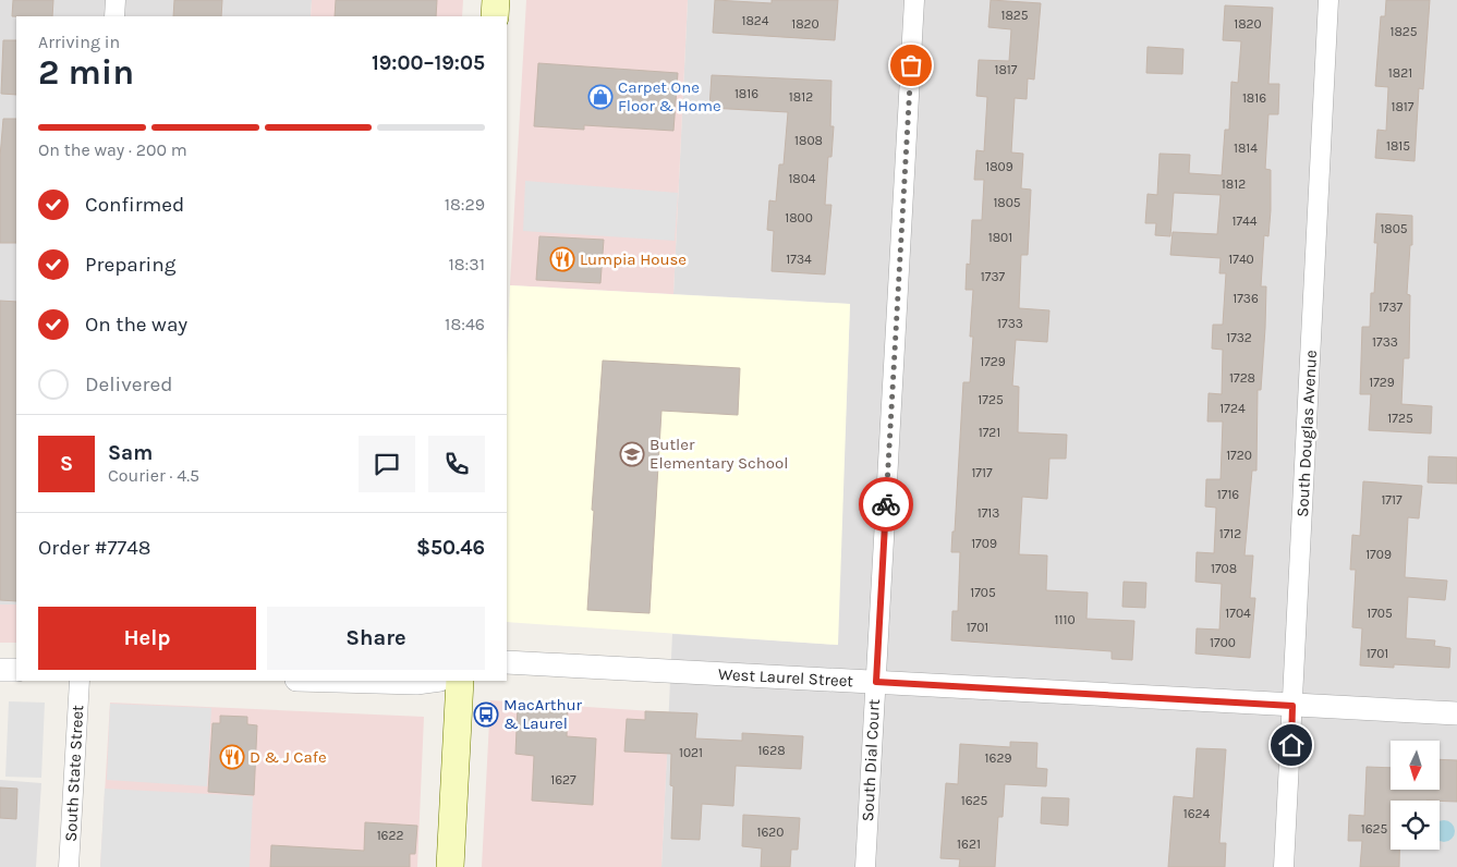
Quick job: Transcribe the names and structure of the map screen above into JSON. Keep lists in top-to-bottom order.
{
  "streets": {
    "street": [
      "South Douglas Avenue",
      "West Laurel Street",
      "South Dial Court",
      "South State Street"
    ]
  },
  "crossings": [
    ["South Douglas Avenue", "West Laurel Street"],
    ["West Laurel Street", "South Dial Court"]
  ],
  "places": {
    "shop": ["Carpet One Floor & Home"],
    "restaurant": ["Lumpia House", "D & J Cafe"],
    "school or university": ["Butler Elementary School"],
    "bus stop": ["MacArthur & Laurel"]
  },
  "house_numbers": [
    "1825",
    "1824",
    "1820",
    "1820",
    "1825",
    "1817",
    "1821",
    "1816",
    "1812",
    "1816",
    "1817",
    "1808",
    "1815",
    "1814",
    "1809",
    "1804",
    "1812",
    "1805",
    "1800",
    "1744",
    "1805",
    "1801",
    "1734",
    "1740",
    "1737",
    "1736",
    "1737",
    "1733",
    "1732",
    "1733",
    "1729",
    "1728",
    "1729",
    "1725",
    "1724",
    "1725",
    "1721",
    "1720",
    "1717",
    "1716",
    "1717",
    "1713",
    "1712",
    "1709",
    "1709",
    "1708",
    "1705",
    "1704",
    "1705",
    "1110",
    "1701",
    "1700",
    "1701",
    "1628",
    "1021",
    "1629",
    "1627",
    "1625",
    "1624",
    "1625",
    "1620",
    "1622",
    "1621"
  ],
  "north": "bottom",
  "page": {
    "heading": ["2 min", "Arriving in", "19:00–19:05"],
    "panel": [
      "Sam",
      "Courier · 4.5",
      "Order #7748",
      "$50.46"
    ],
    "bar": "On the way · 200 m",
    "list": [
      ["Confirmed", "18:29"],
      ["Preparing", "18:31"],
      ["On the way", "18:46"],
      "Delivered"
    ],
    "round": "S",
    "buttons": ["Help", "Share"]
  }
}
